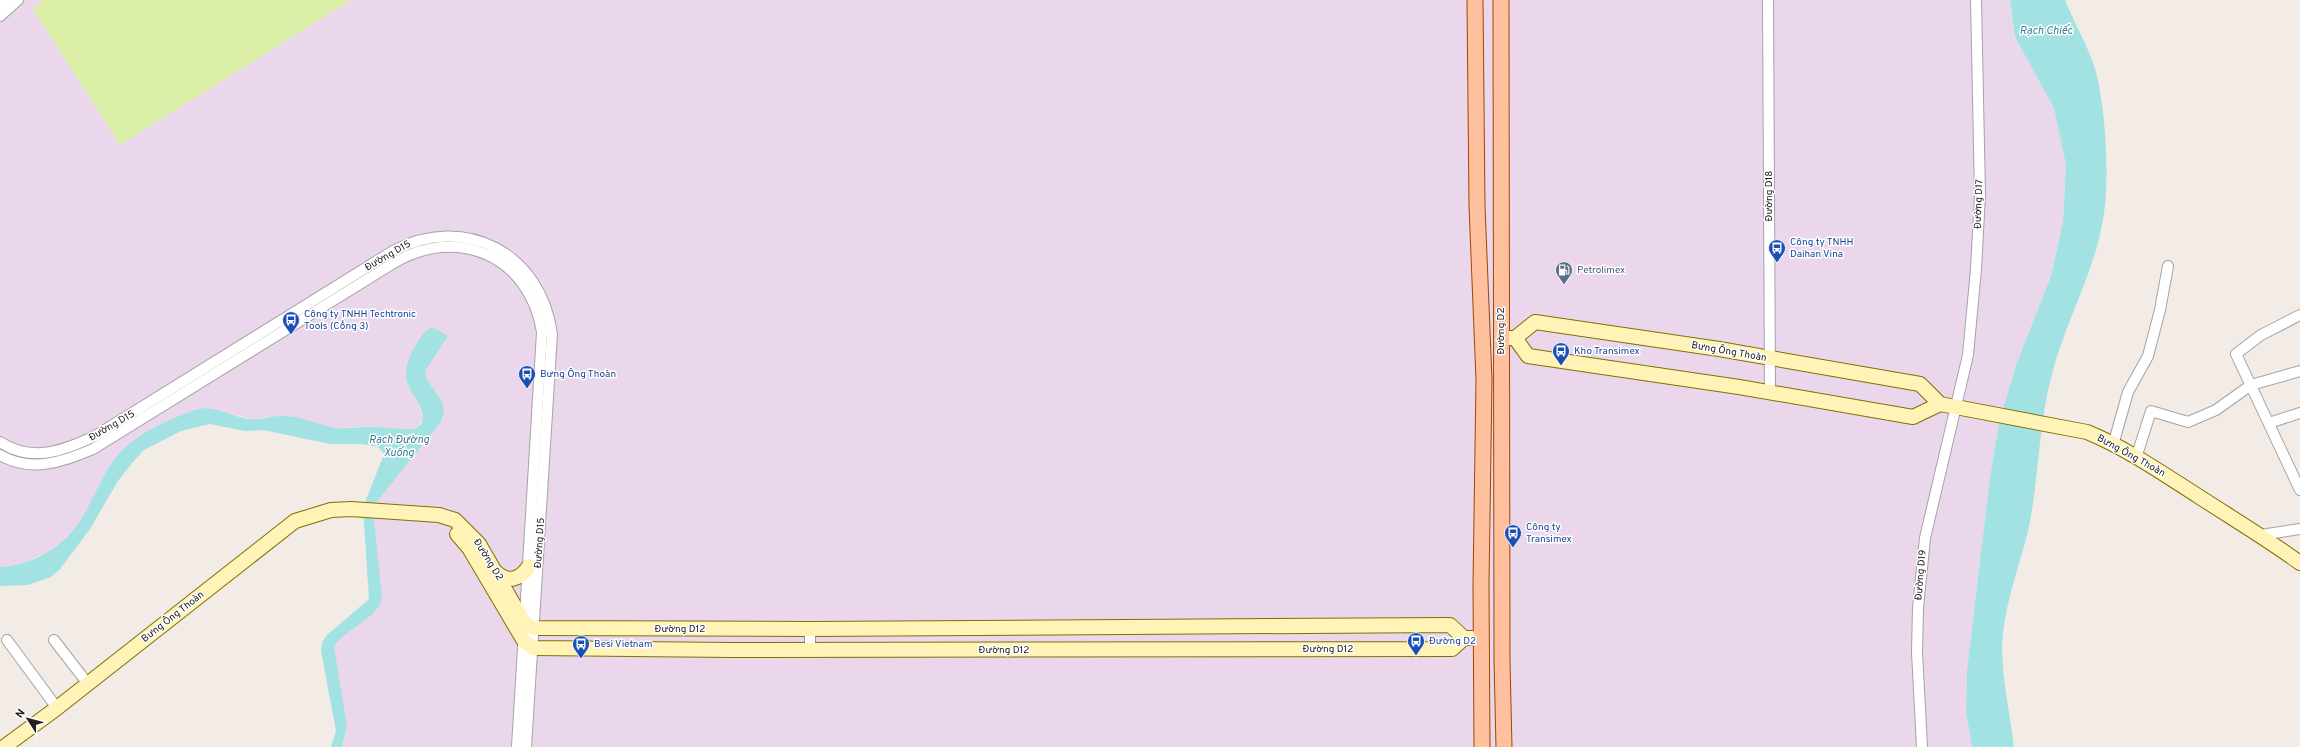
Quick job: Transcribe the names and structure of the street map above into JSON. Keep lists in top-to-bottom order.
{
  "streets": {
    "main road": ["Đường D2"],
    "street": [
      "Đường D18",
      "Đường D17",
      "Đường D15",
      "Bưng Ông Thoàn",
      "Đường D19",
      "Đường D12"
    ]
  },
  "crossings": [
    ["Đường D18", "Bưng Ông Thoàn"],
    ["Đường D17", "Bưng Ông Thoàn"],
    ["Đường D17", "Đường D19"],
    ["Đường D15", "Đường D2"],
    ["Đường D15", "Đường D12"],
    ["Đường D2", "Bưng Ông Thoàn"],
    ["Đường D2", "Đường D12"],
    ["Bưng Ông Thoàn", "Đường D19"]
  ],
  "water": ["Rạch Chiếc", "Rạch Đường Xuống"],
  "places": {
    "bus stop": [
      "Công ty TNHH Daihan Vina",
      "Công ty TNHH Techtronic Tools (Cổng 3)",
      "Kho Transimex",
      "Bưng Ông Thoàn",
      "Công ty Transimex",
      "Đường D2",
      "Besi Vietnam"
    ],
    "fuel station": ["Petrolimex"]
  },
  "north": "top left"
}
